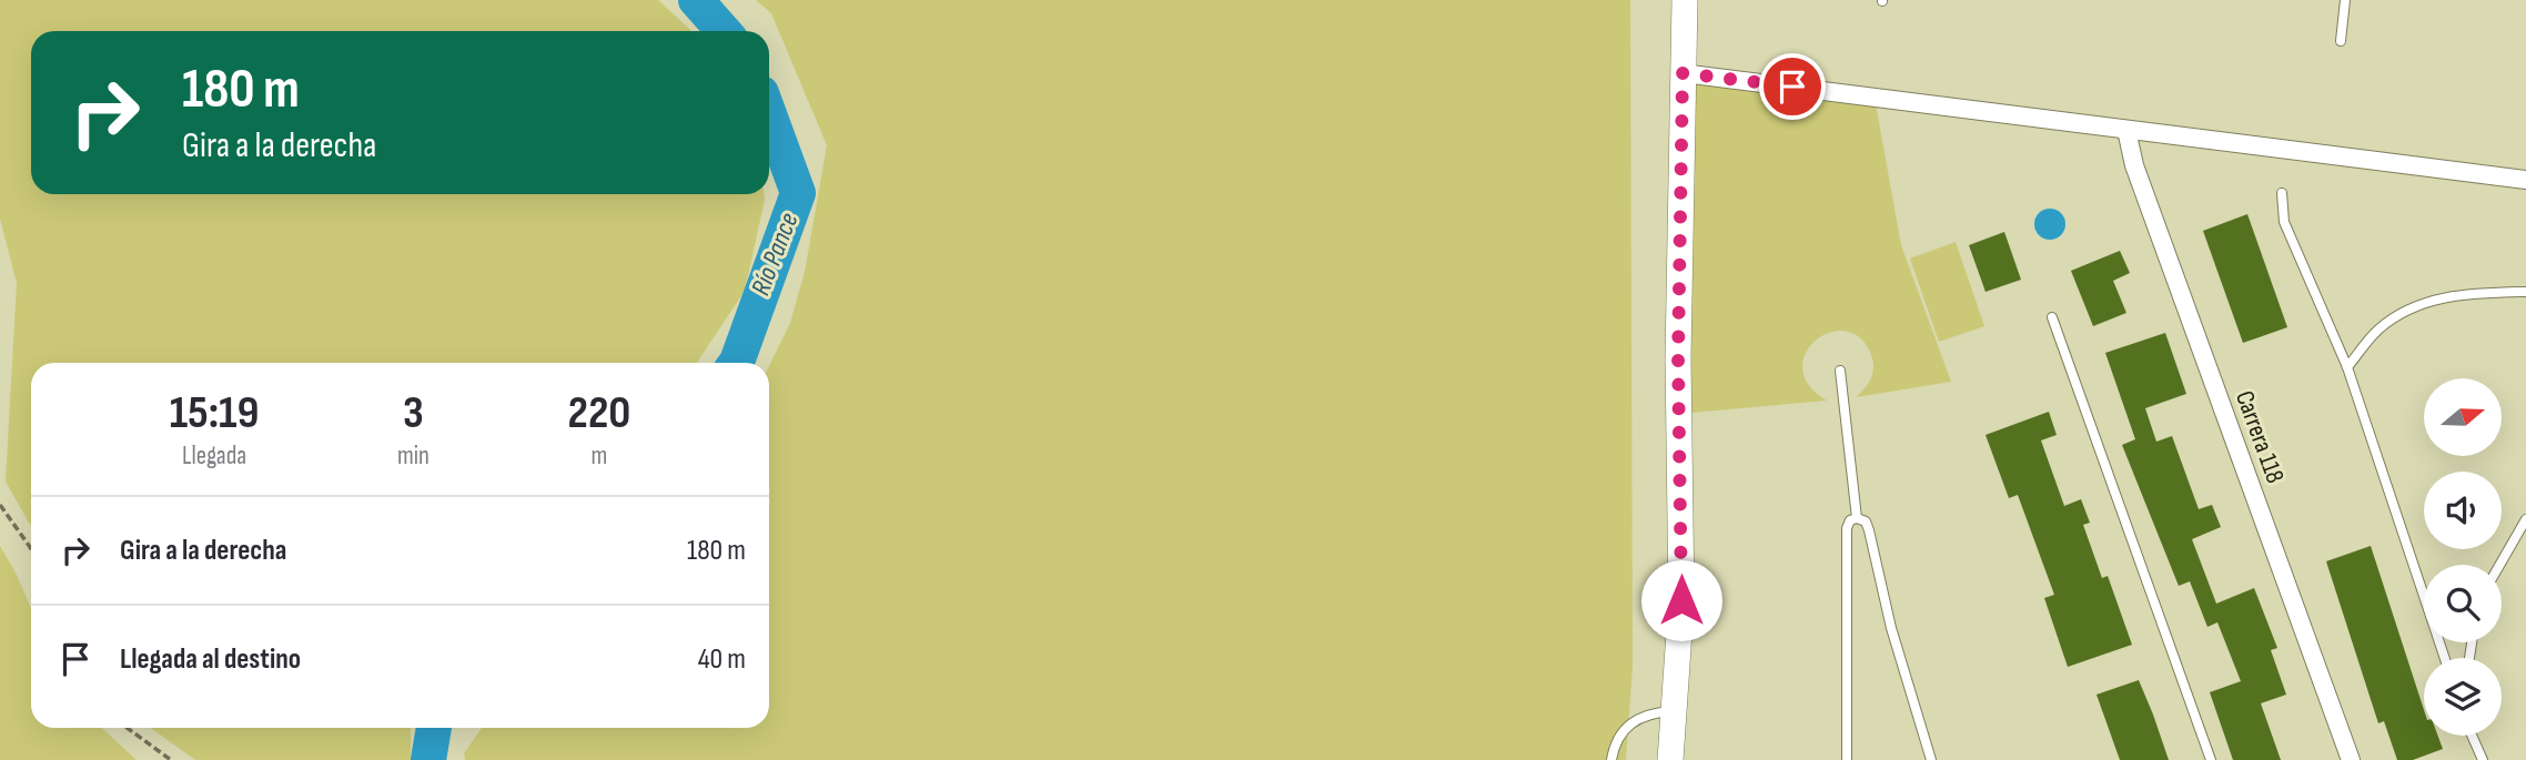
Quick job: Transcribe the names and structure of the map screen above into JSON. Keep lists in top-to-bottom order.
{
  "streets": {
    "street": ["Carrera 118"]
  },
  "water": ["Río Pance"],
  "north": "right",
  "page": {
    "turn": ["180 m", "Gira a la derecha"],
    "eta": [
      "15:19",
      "Llegada",
      "3",
      "min",
      "220",
      "m"
    ],
    "list": [
      {
        "name": "Gira a la derecha",
        "value": "180 m"
      },
      {
        "name": "Llegada al destino",
        "value": "40 m"
      }
    ]
  }
}
